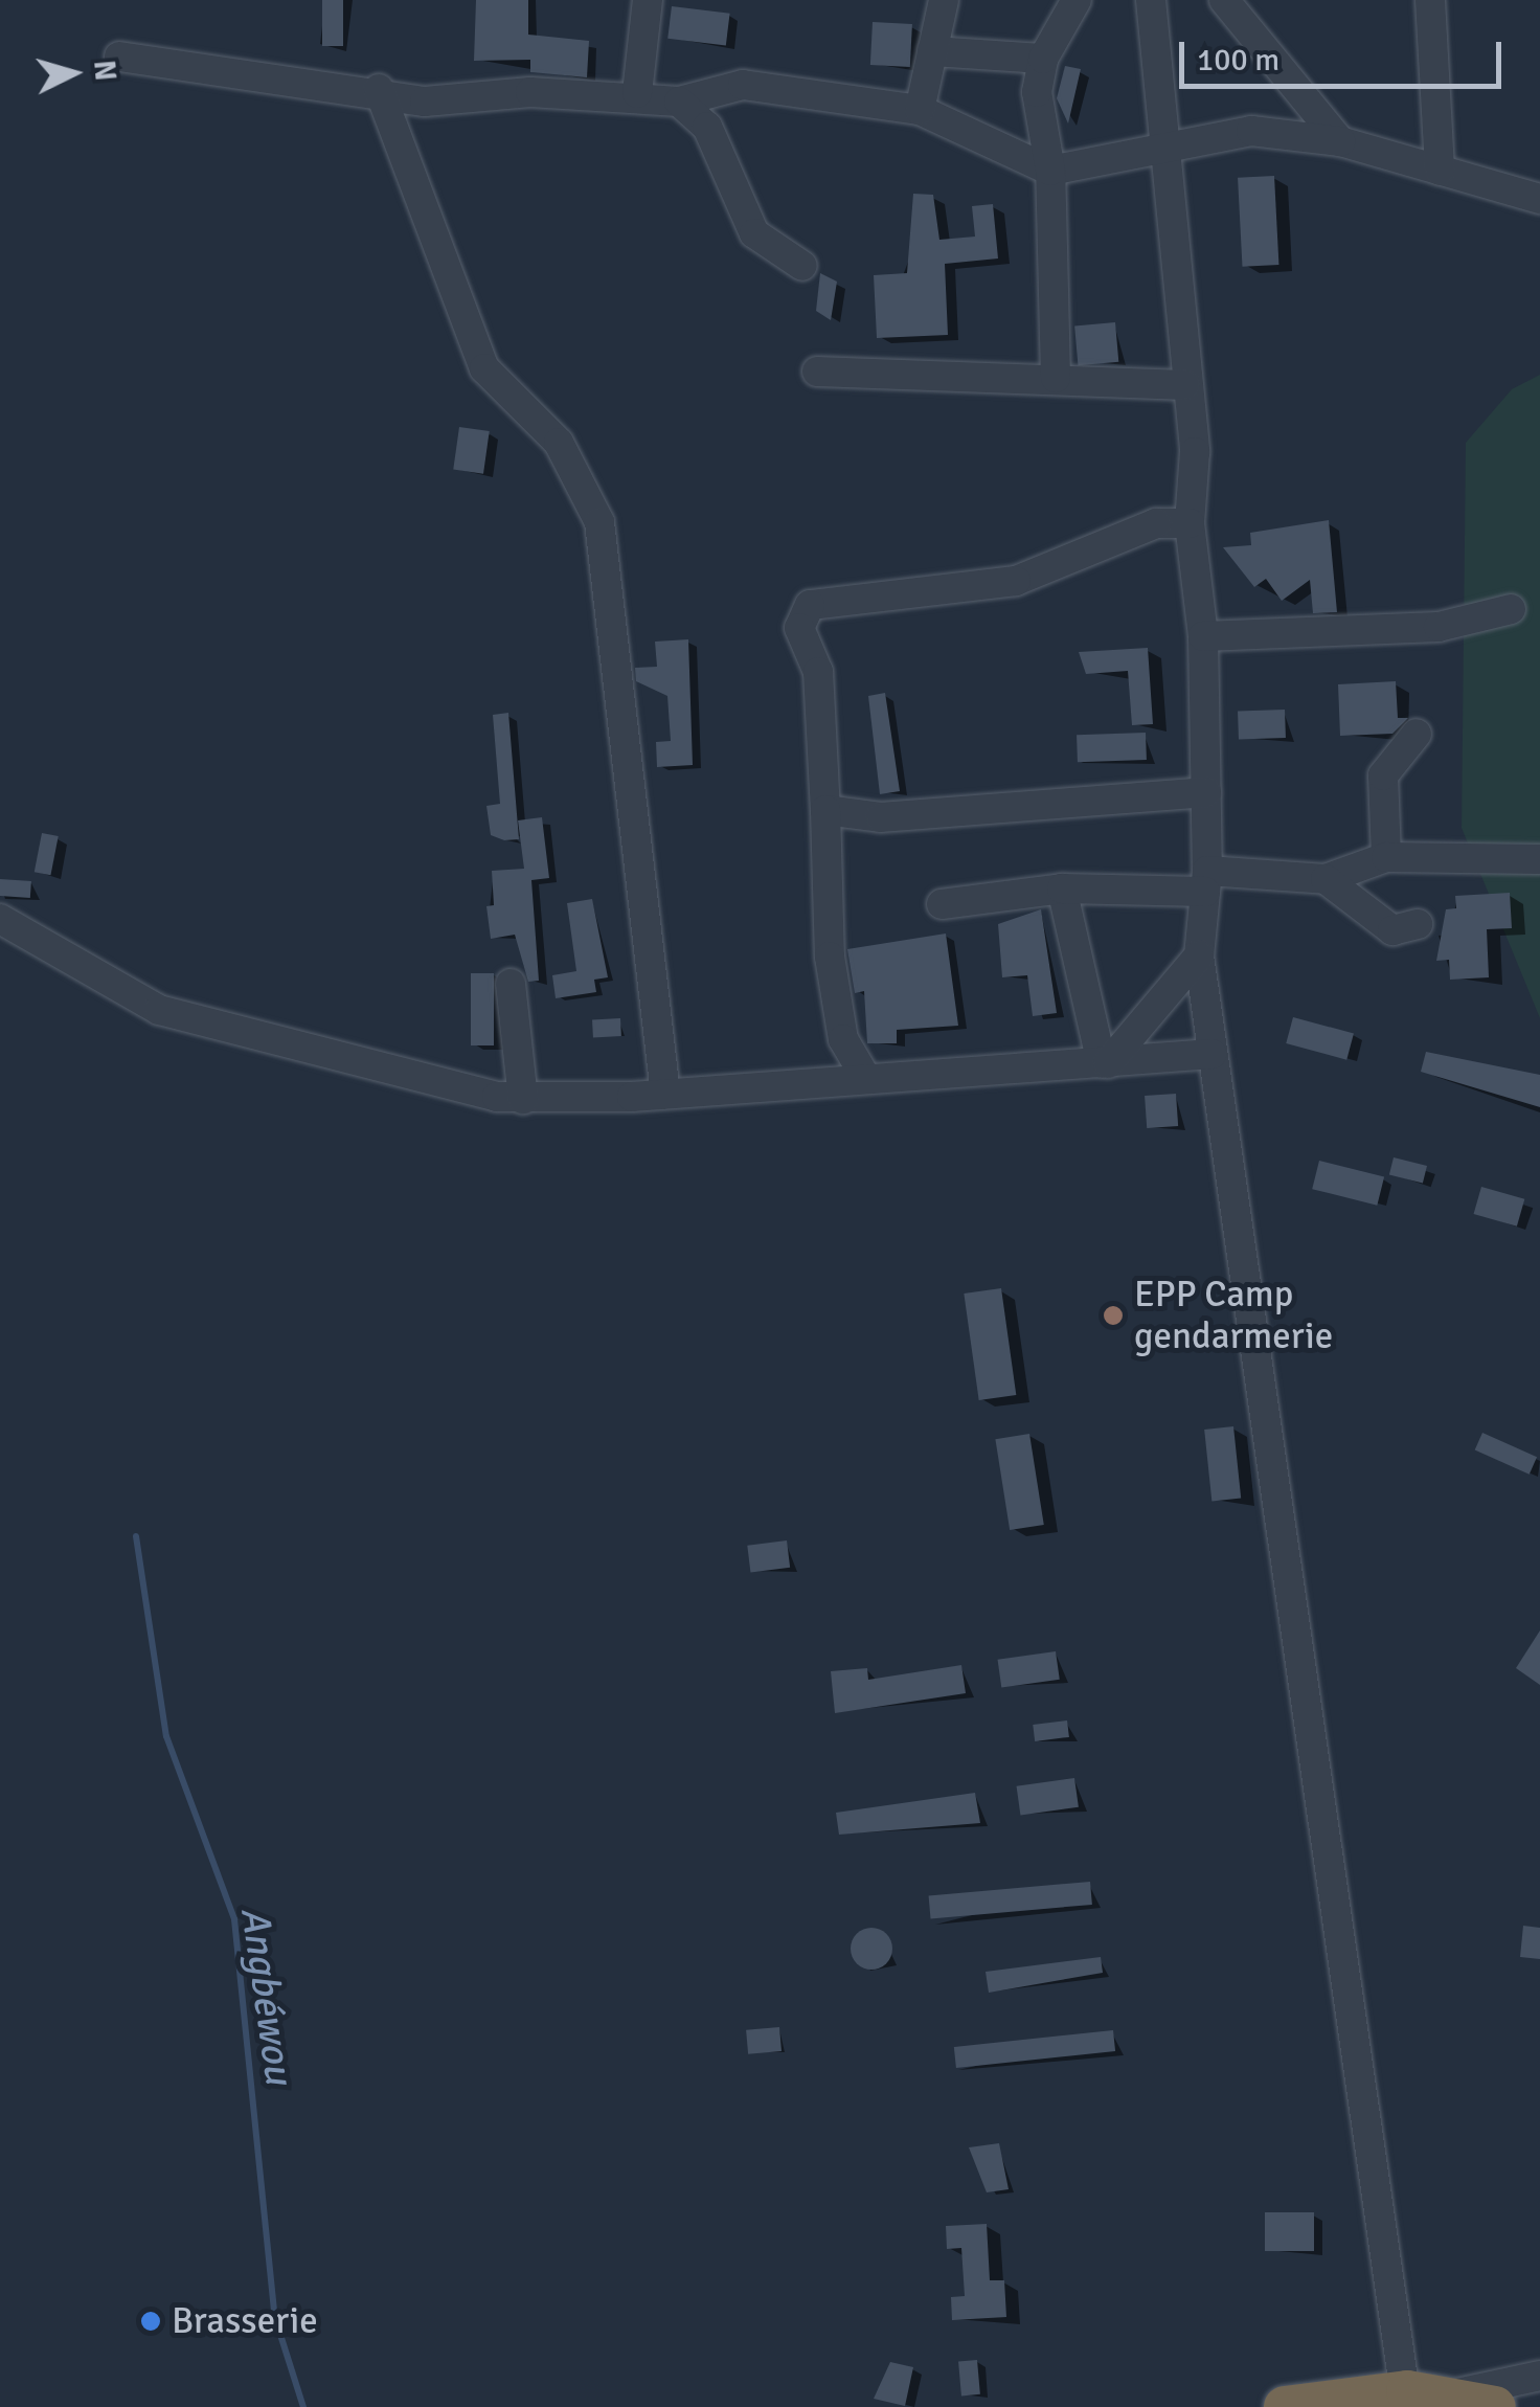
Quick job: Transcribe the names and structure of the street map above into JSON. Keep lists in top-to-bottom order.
{
  "water": ["Angbéwou"],
  "places": ["EPP Camp gendarmerie", "Brasserie"],
  "scale_bar": "100 m",
  "north": "right"
}
